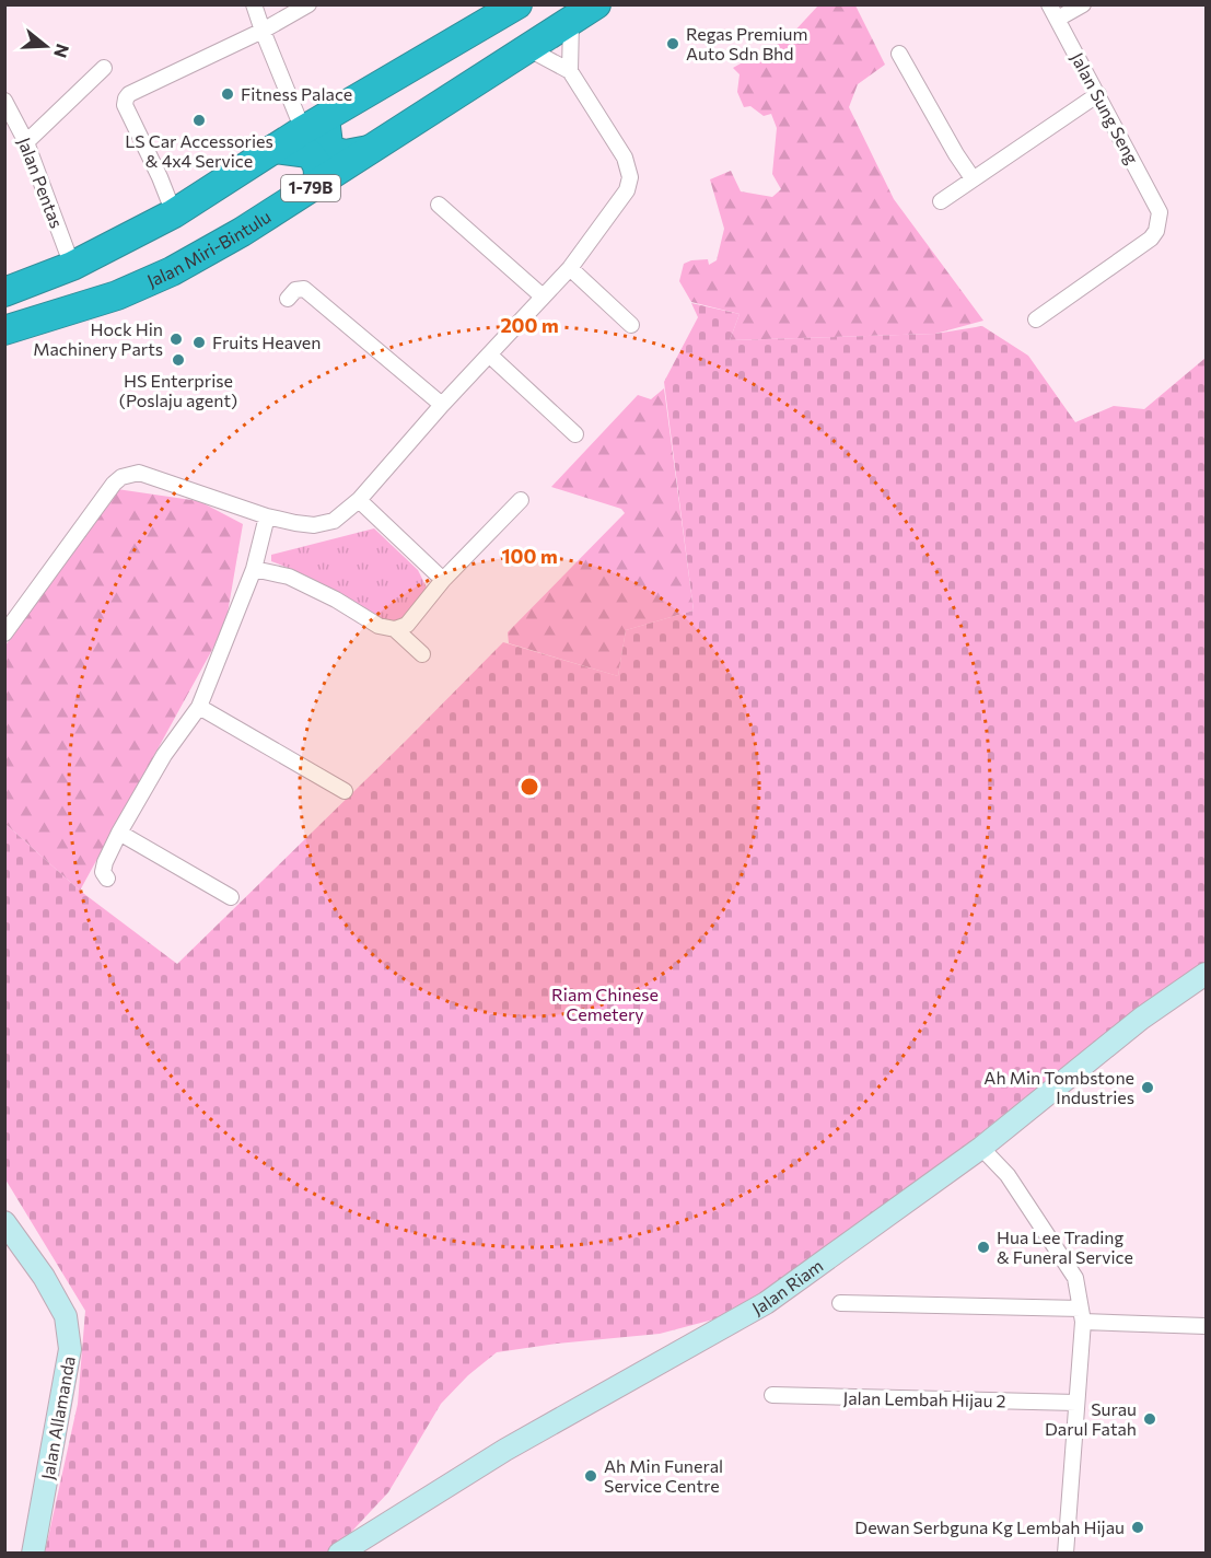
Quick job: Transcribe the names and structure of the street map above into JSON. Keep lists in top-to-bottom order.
{
  "streets": {
    "highway": ["1-79B", "Jalan Miri-Bintulu"],
    "main road": ["Jalan Riam", "Jalan Allamanda"],
    "street": ["Jalan Sung Seng", "Jalan Pentas", "Jalan Lembah Hijau 2"]
  },
  "parks": ["Riam Chinese Cemetery"],
  "places": [
    "Regas Premium Auto Sdn Bhd",
    "Fitness Palace",
    "LS Car Accessories & 4x4 Service",
    "Hock Hin Machinery Parts",
    "Fruits Heaven",
    "HS Enterprise (Poslaju agent)",
    "Ah Min Tombstone Industries",
    "Hua Lee Trading & Funeral Service",
    "Surau Darul Fatah",
    "Ah Min Funeral Service Centre",
    "Dewan Serbguna Kg Lembah Hijau"
  ],
  "north": "right",
  "rings": ["200 m", "100 m"]
}
